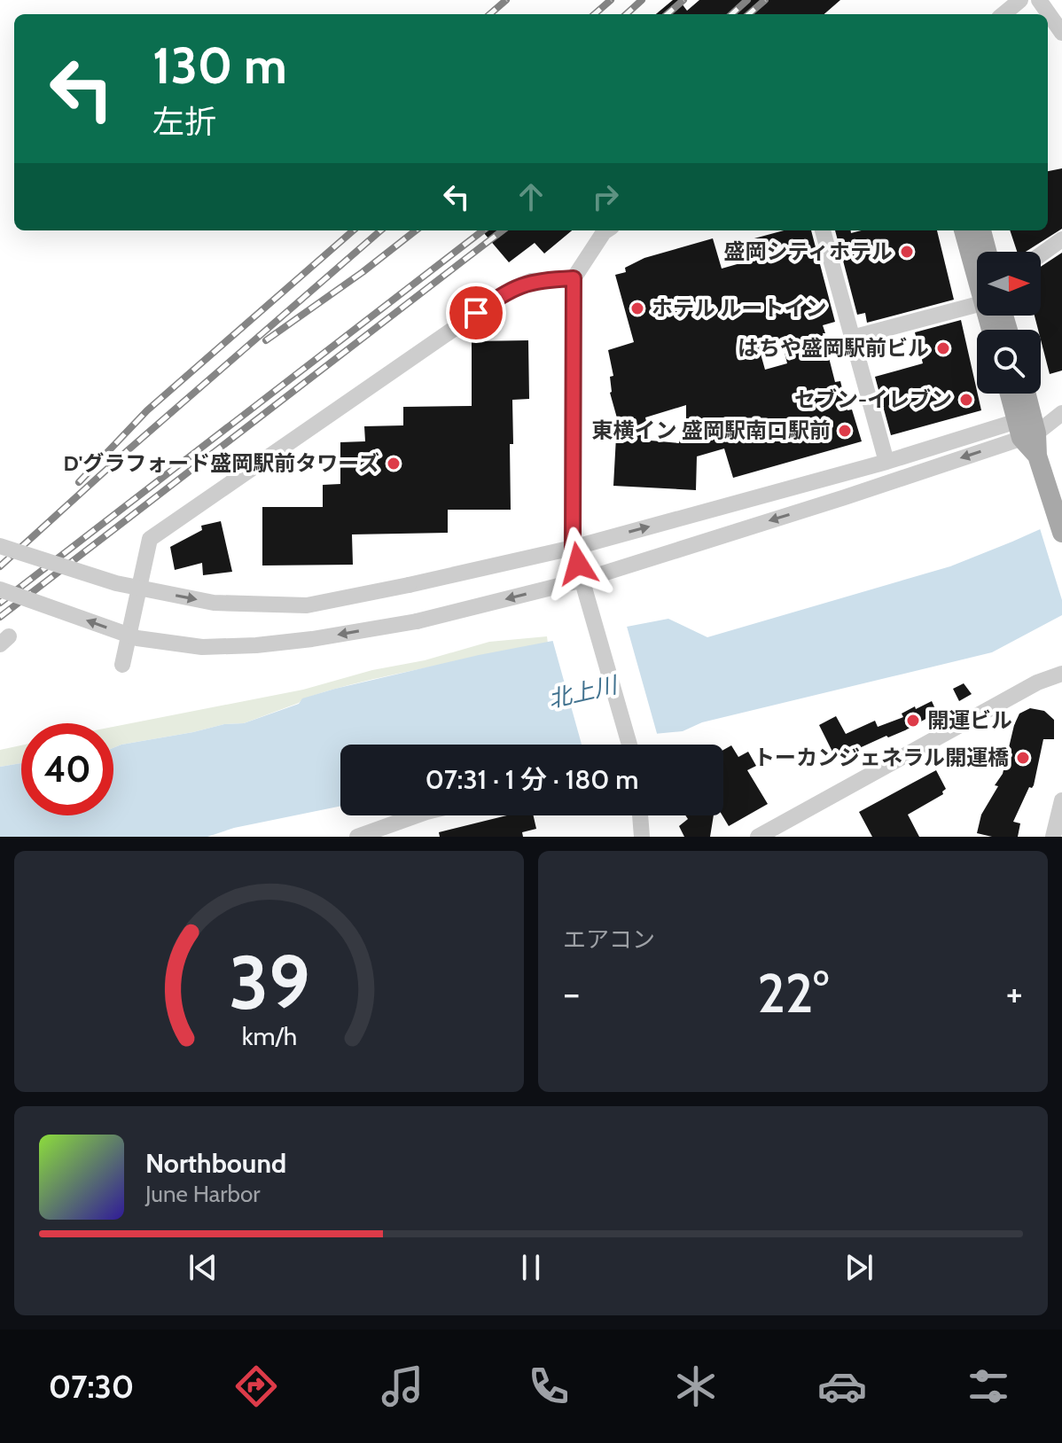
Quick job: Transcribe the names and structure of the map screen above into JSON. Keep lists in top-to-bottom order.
{
  "water": ["北上川"],
  "places": [
    "盛岡シティホテル",
    "ホテル ルートイン",
    "はちや盛岡駅前ビル",
    "セブン-イレブン",
    "東横イン 盛岡駅南口駅前",
    "D'グラフォード盛岡駅前タワーズ",
    "開運ビル",
    "トーカンジェネラル開運橋"
  ],
  "north": "right",
  "page": {
    "turn": ["130 m", "左折"],
    "limit": "40",
    "trip": "07:31 · 1 分 · 180 m",
    "tile": "エアコン",
    "heat": ["−", "22°", "+"],
    "song": ["Northbound", "June Harbor"],
    "tabs": "07:30",
    "gauge": ["39", "km/h"]
  }
}
